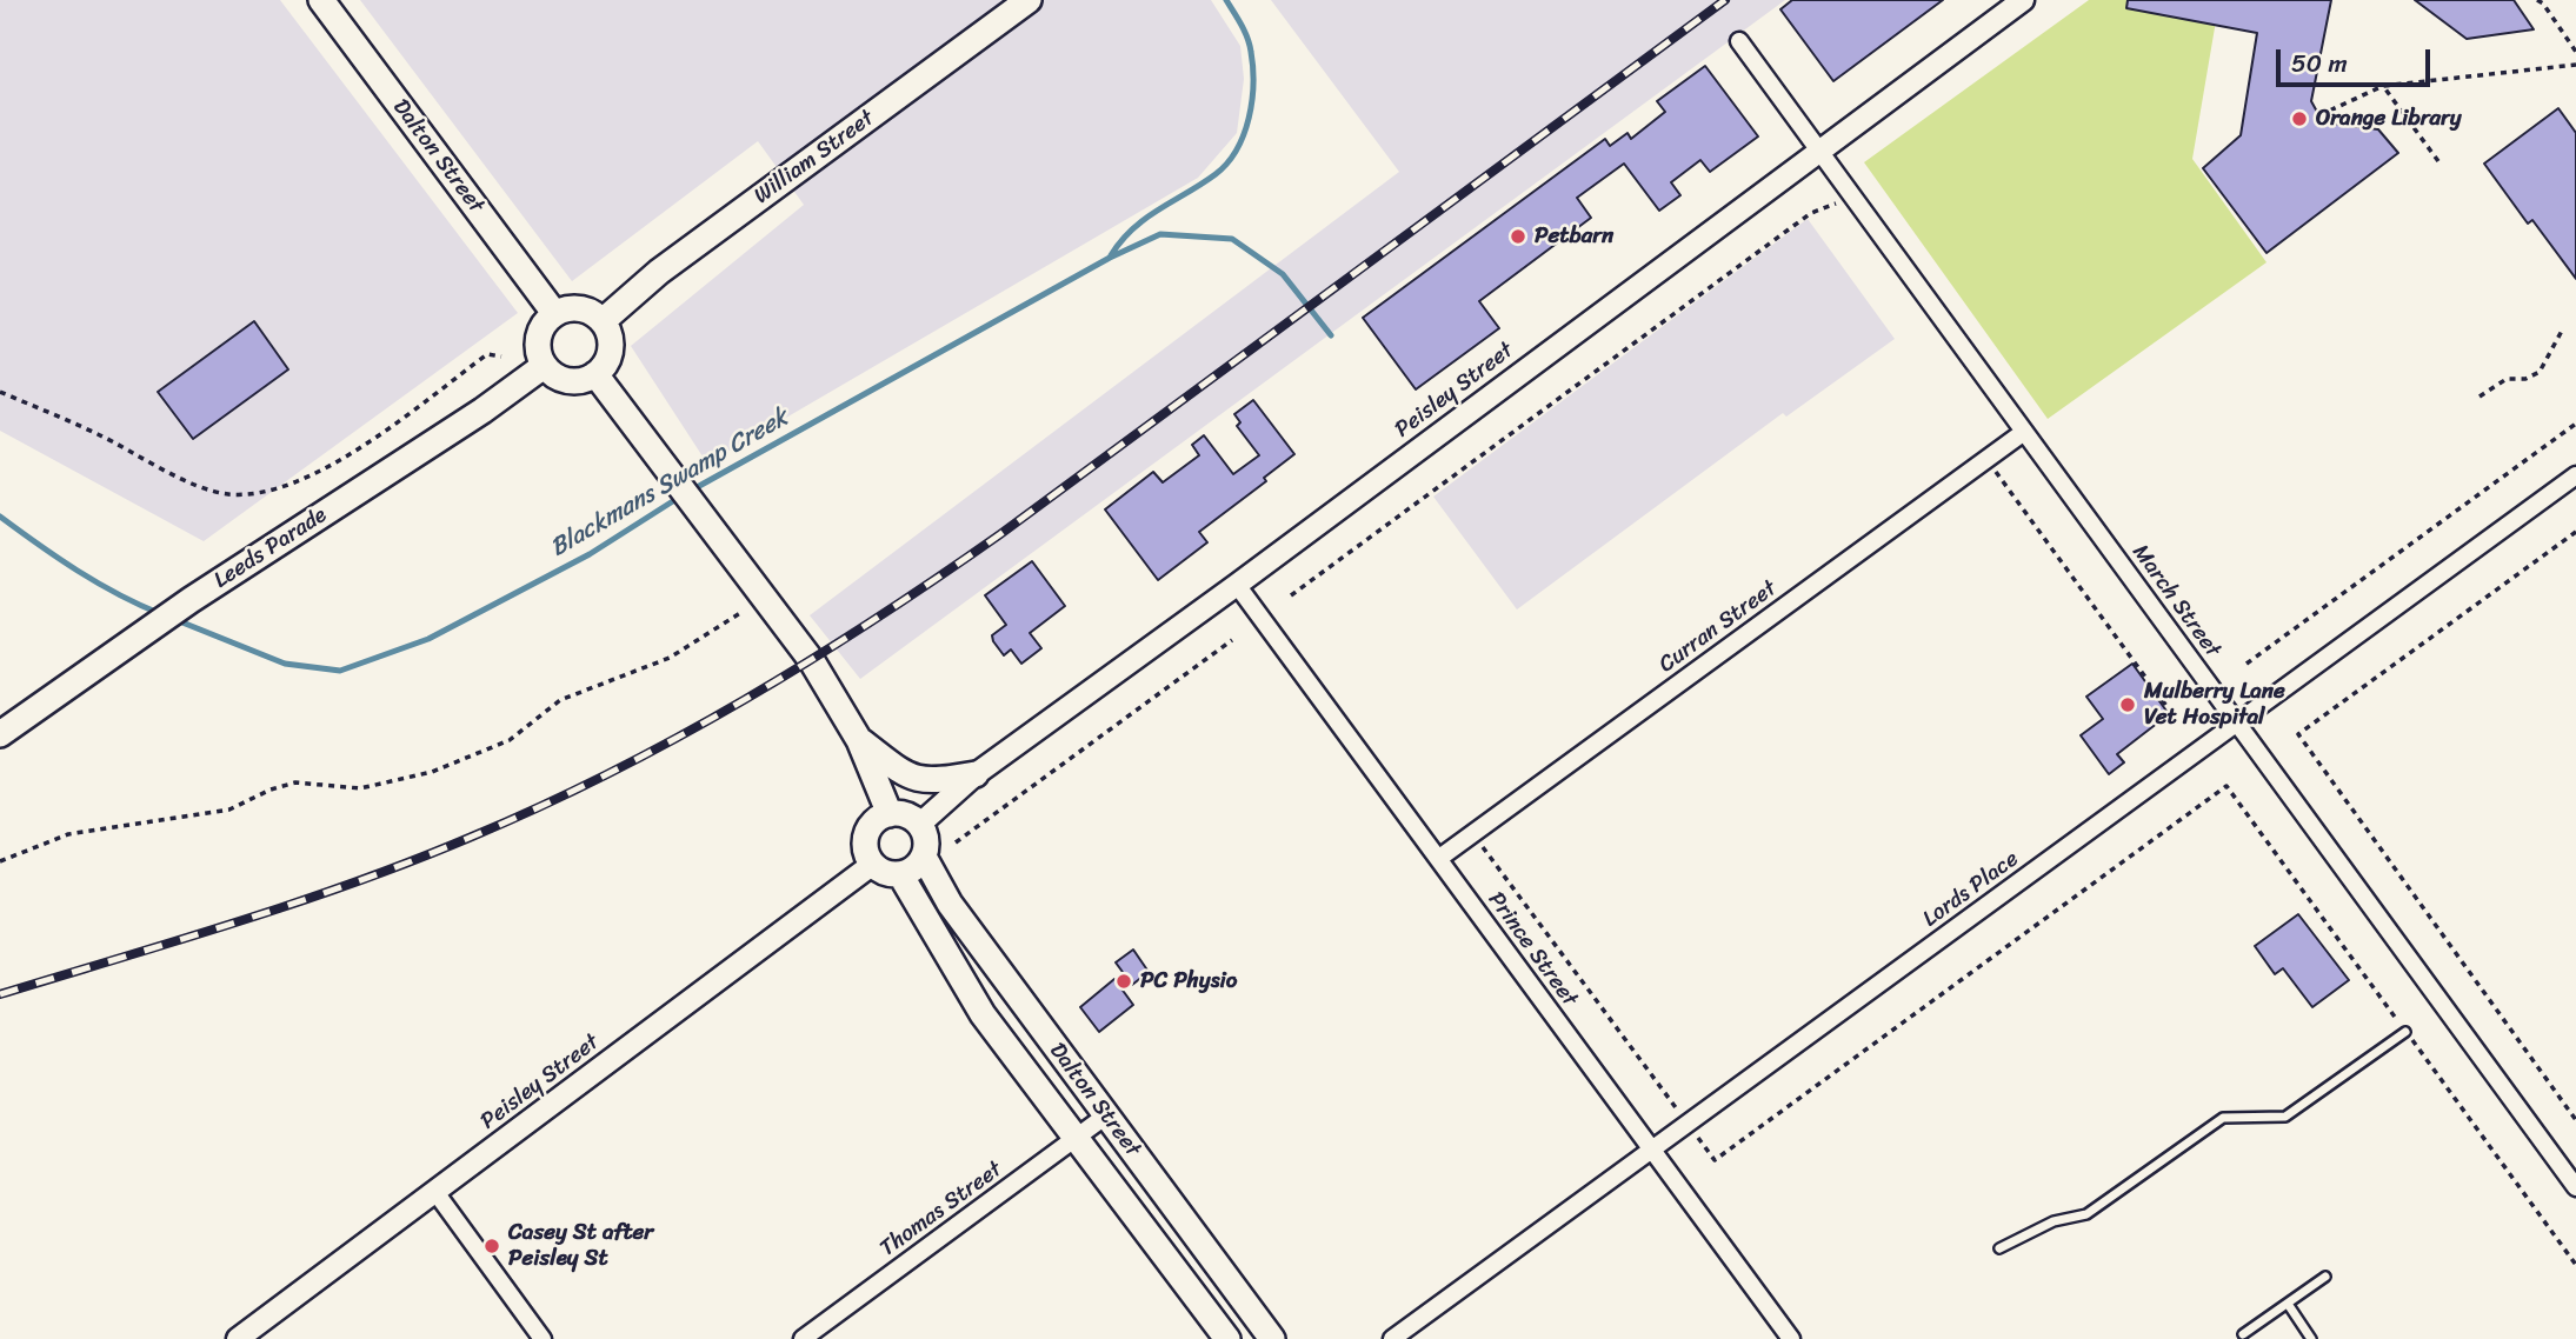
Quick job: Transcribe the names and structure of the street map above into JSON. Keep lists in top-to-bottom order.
{
  "streets": {
    "main road": ["Dalton Street", "William Street", "Leeds Parade"],
    "street": [
      "Peisley Street",
      "March Street",
      "Curran Street",
      "Lords Place",
      "Prince Street",
      "Thomas Street"
    ]
  },
  "crossings": [
    ["Dalton Street", "William Street"],
    ["Dalton Street", "Peisley Street"],
    ["Dalton Street", "Leeds Parade"],
    ["Dalton Street", "Thomas Street"],
    ["William Street", "Leeds Parade"],
    ["Peisley Street", "March Street"],
    ["Peisley Street", "Prince Street"],
    ["March Street", "Curran Street"],
    ["March Street", "Lords Place"],
    ["Curran Street", "Prince Street"],
    ["Lords Place", "Prince Street"]
  ],
  "water": ["Blackmans Swamp Creek"],
  "places": [
    "Orange Library",
    "Petbarn",
    "Mulberry Lane Vet Hospital",
    "PC Physio",
    "Casey St after Peisley St"
  ],
  "scale_bar": "50 m"
}
